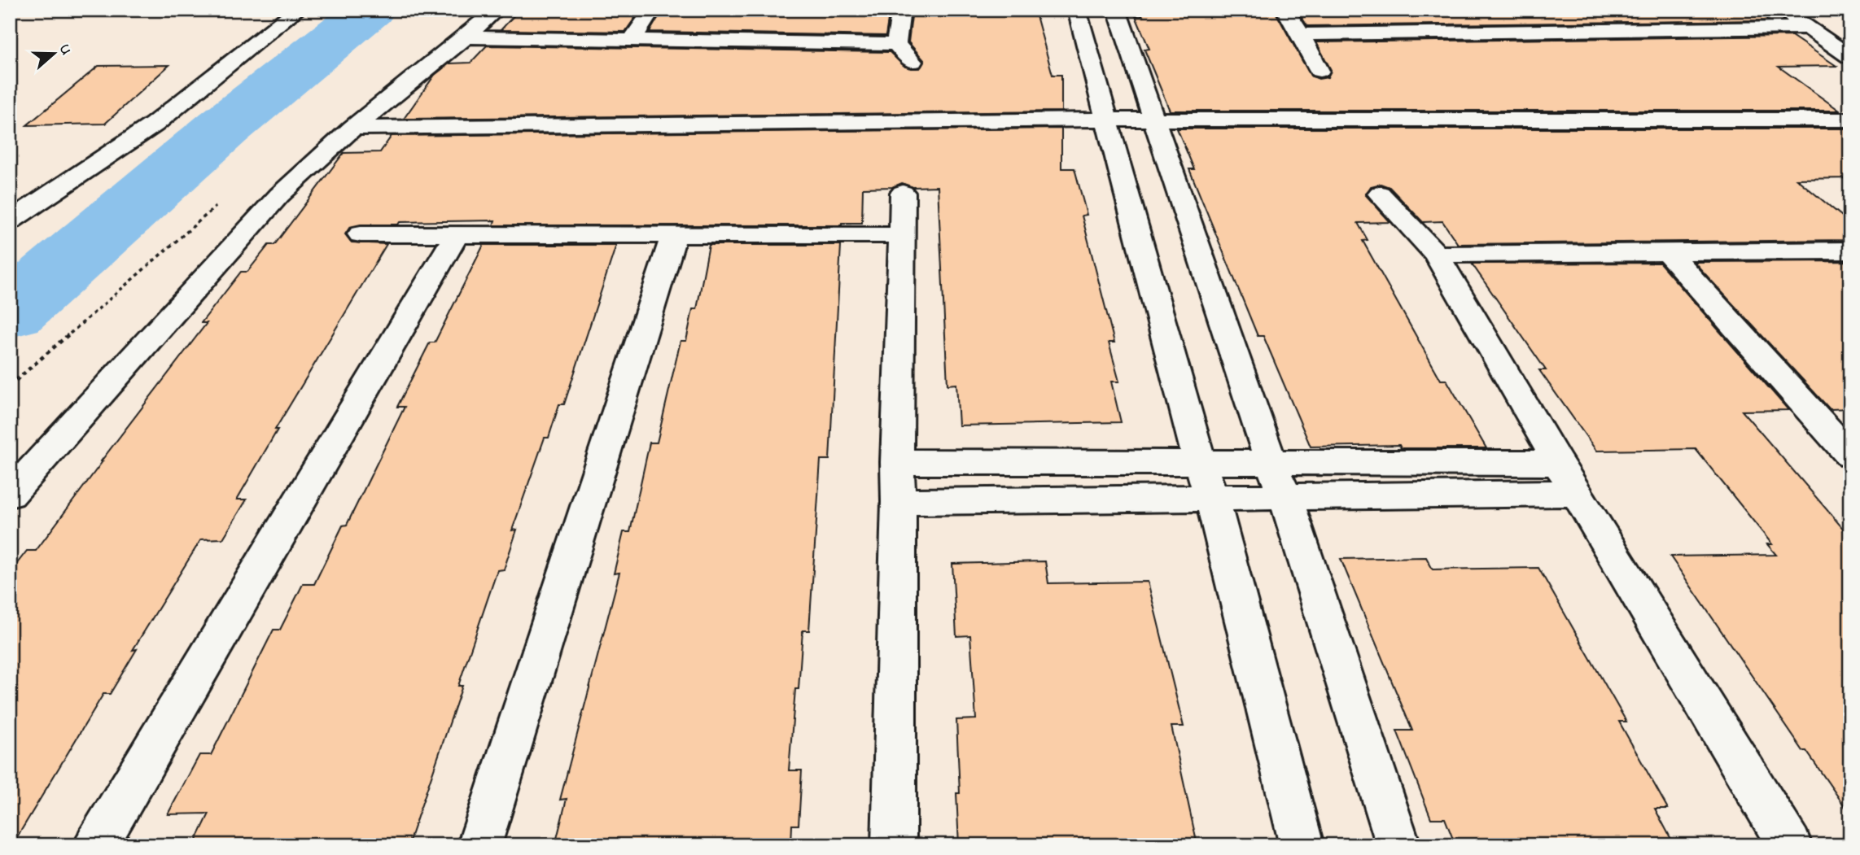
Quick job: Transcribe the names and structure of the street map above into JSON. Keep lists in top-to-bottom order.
{
  "north": "right"
}
